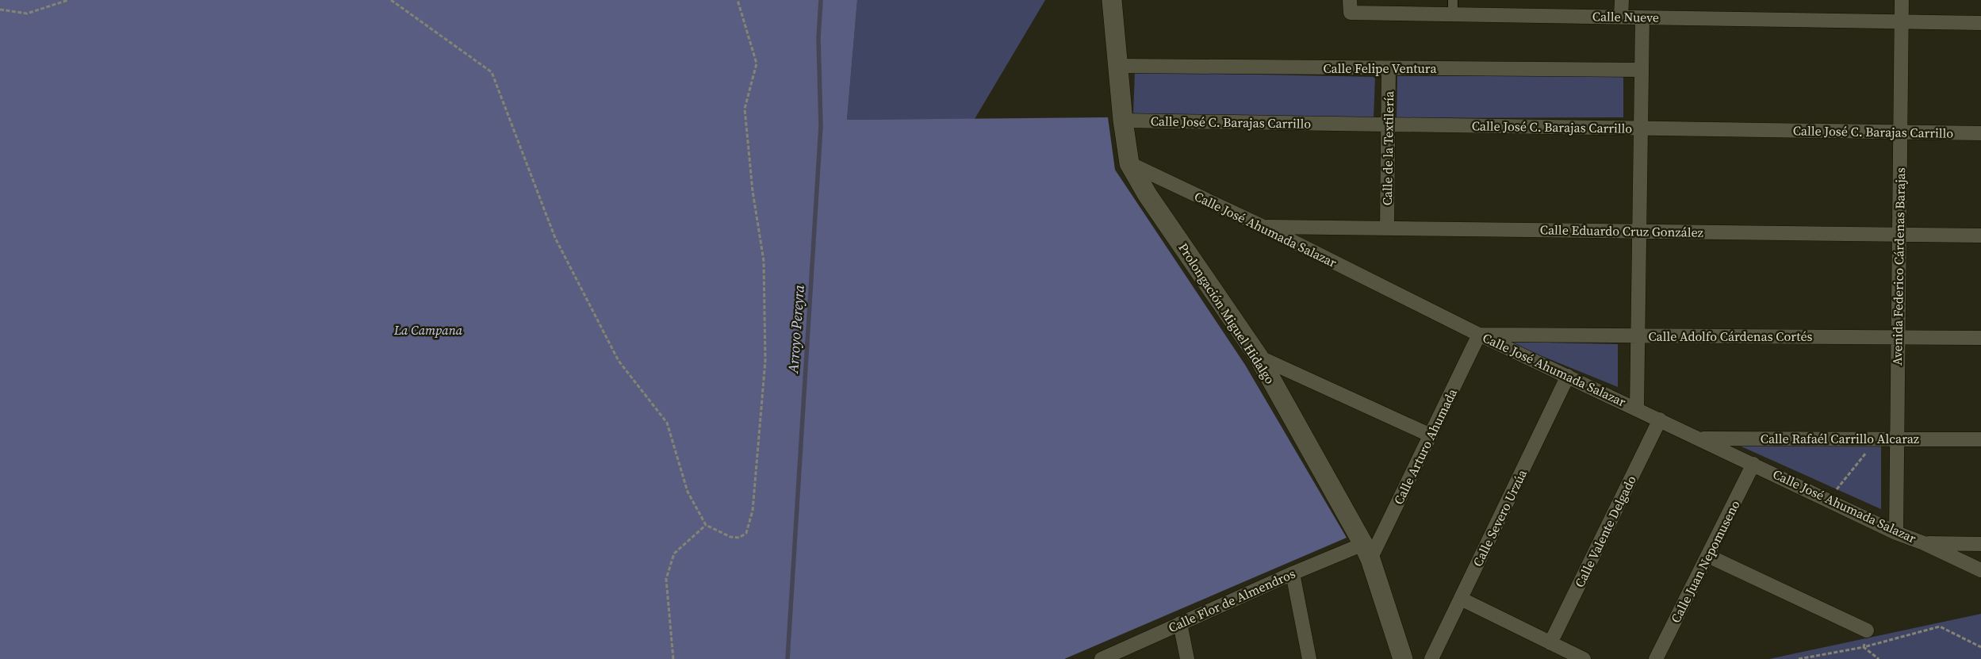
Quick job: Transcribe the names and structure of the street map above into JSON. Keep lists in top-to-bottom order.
{
  "streets": {
    "main road": ["Prolongación Miguel Hidalgo"],
    "street": [
      "Calle Nueve",
      "Calle Felipe Ventura",
      "Calle José C. Barajas Carrillo",
      "Calle de la Textilería",
      "Calle José Ahumada Salazar",
      "Calle Eduardo Cruz González",
      "Avenida Federico Cárdenas Barajas",
      "Calle Adolfo Cárdenas Cortés",
      "Calle Rafaél Carrillo Alcaraz",
      "Calle Arturo Ahumada",
      "Calle Severo Urzúa",
      "Calle Valente Delgado",
      "Calle Juan Nepomuseno",
      "Calle Flor de Almendros"
    ]
  },
  "crossings": [
    ["Calle Nueve", "Avenida Federico Cárdenas Barajas"],
    ["Calle Felipe Ventura", "Calle de la Textilería"],
    ["Calle Felipe Ventura", "Prolongación Miguel Hidalgo"],
    ["Calle José C. Barajas Carrillo", "Calle de la Textilería"],
    ["Calle José C. Barajas Carrillo", "Avenida Federico Cárdenas Barajas"],
    ["Calle José C. Barajas Carrillo", "Prolongación Miguel Hidalgo"],
    ["Calle de la Textilería", "Calle Eduardo Cruz González"],
    ["Calle José Ahumada Salazar", "Calle Eduardo Cruz González"],
    ["Calle José Ahumada Salazar", "Avenida Federico Cárdenas Barajas"],
    ["Calle José Ahumada Salazar", "Prolongación Miguel Hidalgo"],
    ["Calle José Ahumada Salazar", "Calle Adolfo Cárdenas Cortés"],
    ["Calle José Ahumada Salazar", "Calle Rafaél Carrillo Alcaraz"],
    ["Calle José Ahumada Salazar", "Calle Arturo Ahumada"],
    ["Calle José Ahumada Salazar", "Calle Severo Urzúa"],
    ["Calle José Ahumada Salazar", "Calle Valente Delgado"],
    ["Calle José Ahumada Salazar", "Calle Juan Nepomuseno"],
    ["Calle Eduardo Cruz González", "Avenida Federico Cárdenas Barajas"],
    ["Avenida Federico Cárdenas Barajas", "Calle Adolfo Cárdenas Cortés"],
    ["Avenida Federico Cárdenas Barajas", "Calle Rafaél Carrillo Alcaraz"],
    ["Prolongación Miguel Hidalgo", "Calle Arturo Ahumada"],
    ["Prolongación Miguel Hidalgo", "Calle Flor de Almendros"],
    ["Calle Adolfo Cárdenas Cortés", "Calle Arturo Ahumada"],
    ["Calle Arturo Ahumada", "Calle Flor de Almendros"]
  ],
  "water": ["Arroyo Pereyra"],
  "parks": ["La Campana"]
}
